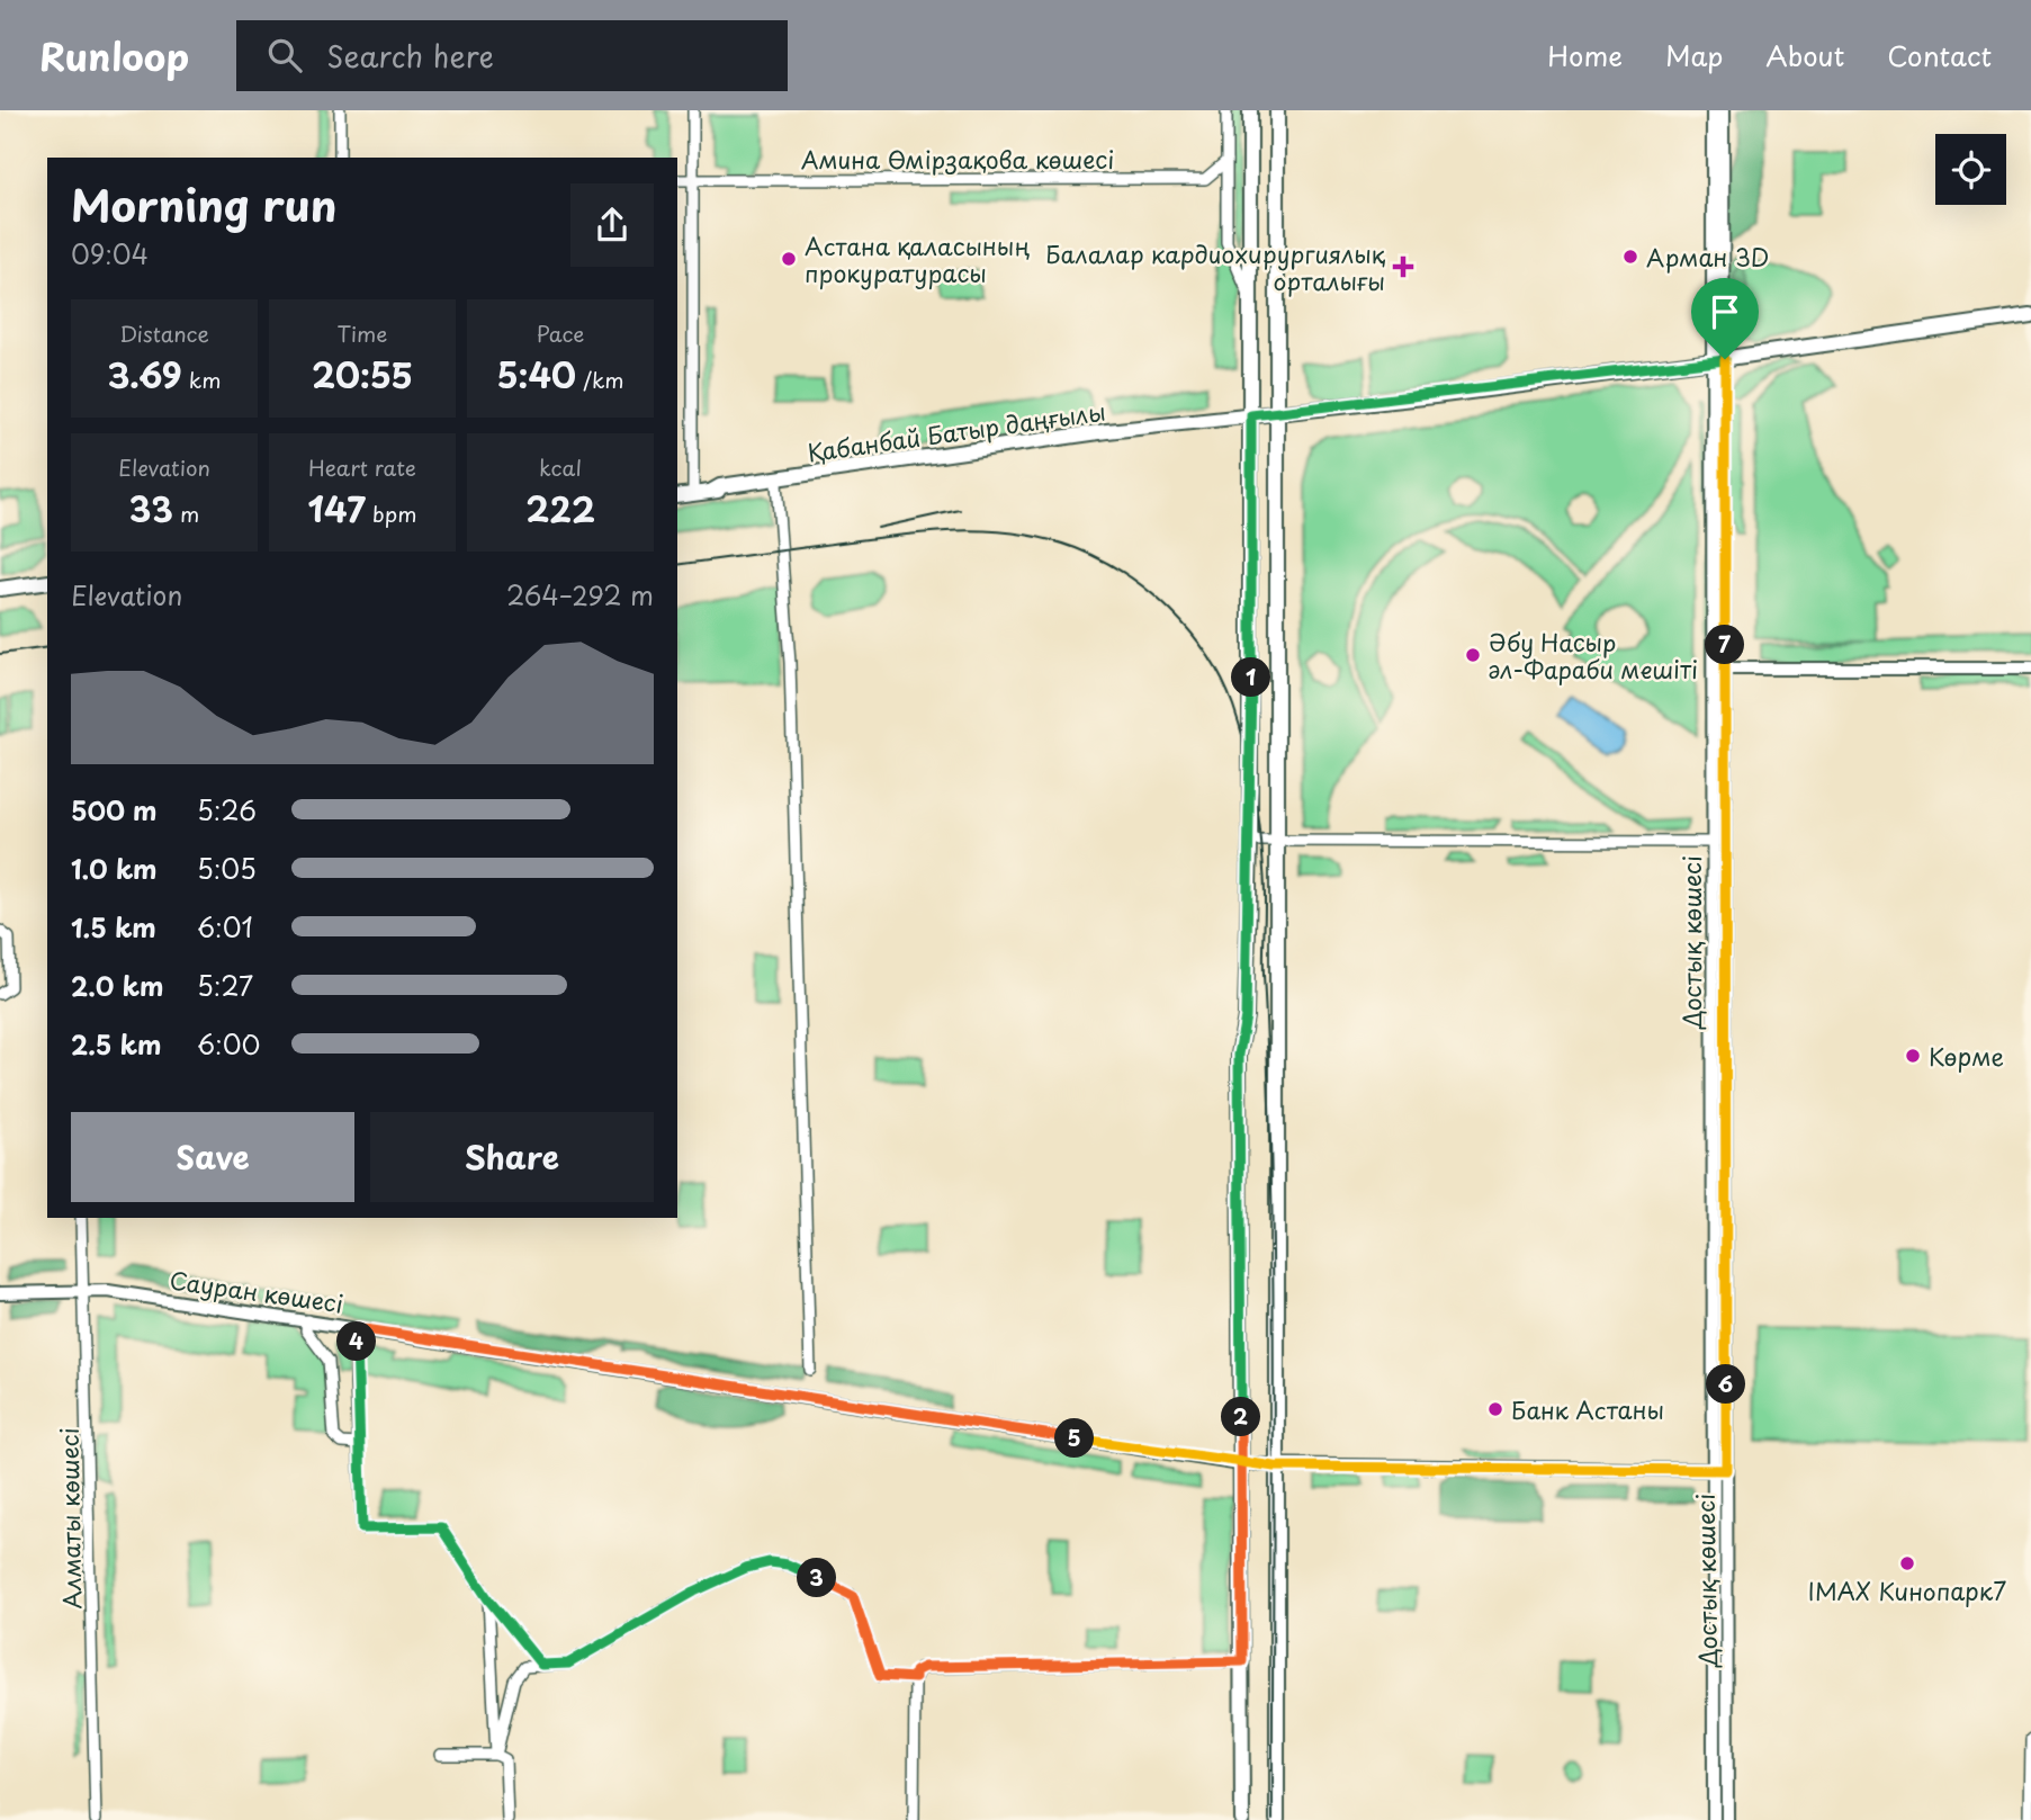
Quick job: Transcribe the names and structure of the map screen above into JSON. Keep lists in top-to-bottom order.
{
  "streets": {
    "main road": ["Қабанбай Батыр даңғылы"],
    "street": [
      "Амина Өмірзақова көшесі",
      "Достық көшесі",
      "Сауран көшесі",
      "Алматы көшесі"
    ]
  },
  "crossings": [
    ["Қабанбай Батыр даңғылы", "Достық көшесі"],
    ["Достық көшесі", "Сауран көшесі"],
    ["Сауран көшесі", "Алматы көшесі"]
  ],
  "places": {
    "other": [
      "Арман 3D",
      "Астана қаласының прокуратурасы",
      "Әбу Насыр әл-Фараби мешіті",
      "Көрме",
      "Банк Астаны",
      "IMAX Кинопарк7"
    ],
    "health": ["Балалар кардиохирургиялық орталығы"]
  },
  "page": {
    "header": "Runloop",
    "search": "Search here",
    "nav": [
      "Home",
      "Map",
      "About",
      "Contact"
    ],
    "heading": ["Morning run", "09:04"],
    "stats": [
      ["Distance", "3.69 km"],
      ["Time", "20:55"],
      ["Pace", "5:40 /km"],
      ["Elevation", "33 m"],
      ["Heart rate", "147 bpm"],
      ["kcal", "222"]
    ],
    "chart": ["Elevation", "264–292 m"],
    "pins": [
      "7",
      "1",
      "4",
      "6",
      "2",
      "5",
      "3"
    ],
    "list": [
      {
        "name": "500 m",
        "note": "5:26"
      },
      {
        "name": "1.0 km",
        "note": "5:05"
      },
      {
        "name": "1.5 km",
        "note": "6:01"
      },
      {
        "name": "2.0 km",
        "note": "5:27"
      },
      {
        "name": "2.5 km",
        "note": "6:00"
      }
    ],
    "buttons": ["Save", "Share"]
  }
}
